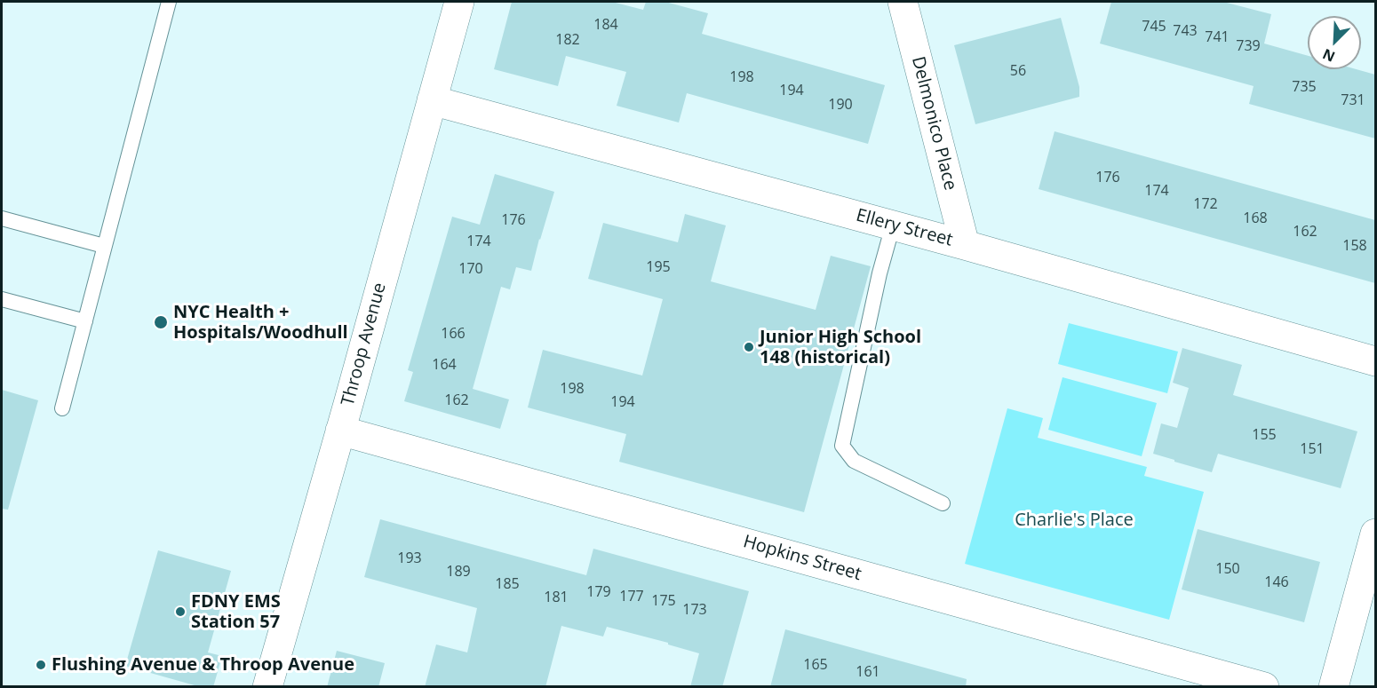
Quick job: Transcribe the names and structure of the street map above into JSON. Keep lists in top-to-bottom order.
{
  "streets": {
    "street": [
      "Delmonico Place",
      "Ellery Street",
      "Throop Avenue",
      "Hopkins Street"
    ]
  },
  "crossings": [
    ["Delmonico Place", "Ellery Street"],
    ["Ellery Street", "Throop Avenue"],
    ["Throop Avenue", "Hopkins Street"]
  ],
  "parks": ["Charlie's Place"],
  "places": [
    "NYC Health + Hospitals/Woodhull",
    "Junior High School 148 (historical)",
    "FDNY EMS Station 57",
    "Flushing Avenue & Throop Avenue"
  ],
  "house_numbers": [
    "184",
    "745",
    "743",
    "741",
    "182",
    "739",
    "56",
    "198",
    "735",
    "194",
    "731",
    "190",
    "176",
    "174",
    "172",
    "168",
    "176",
    "162",
    "174",
    "158",
    "195",
    "170",
    "166",
    "164",
    "198",
    "162",
    "194",
    "155",
    "151",
    "193",
    "150",
    "189",
    "146",
    "185",
    "179",
    "177",
    "181",
    "175",
    "173",
    "165",
    "161"
  ],
  "north": "bottom left"
}
